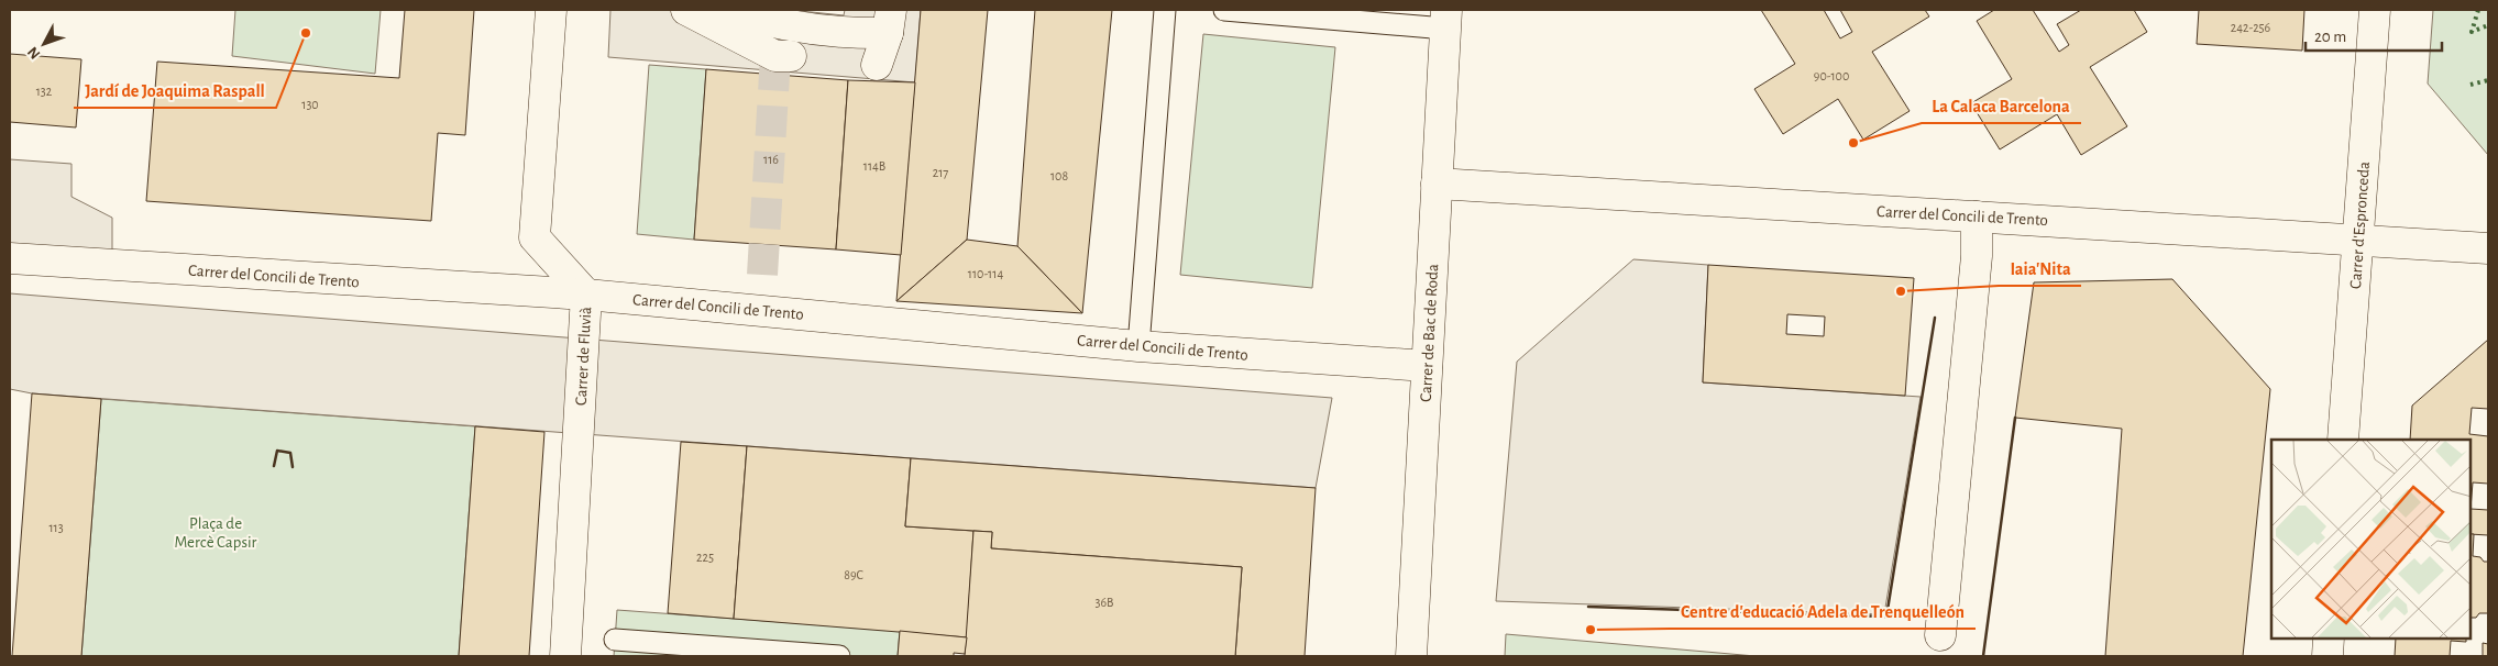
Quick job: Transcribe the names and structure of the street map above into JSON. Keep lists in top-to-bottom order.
{
  "streets": {
    "street": [
      "Carrer del Concili de Trento",
      "Carrer d'Espronceda",
      "Carrer de Bac de Roda",
      "Carrer de Fluvià"
    ]
  },
  "crossings": [
    ["Carrer del Concili de Trento", "Carrer d'Espronceda"],
    ["Carrer del Concili de Trento", "Carrer de Bac de Roda"],
    ["Carrer del Concili de Trento", "Carrer de Fluvià"]
  ],
  "parks": ["Plaça de Mercè Capsir"],
  "places": [
    "Jardí de Joaquima Raspall",
    "La Calaca Barcelona",
    "Iaia'Nita",
    "Centre d'educació Adela de Trenquelleón"
  ],
  "house_numbers": [
    "242-256",
    "90-100",
    "132",
    "130",
    "116",
    "114B",
    "217",
    "108",
    "110-114",
    "113",
    "225",
    "89C",
    "36B"
  ],
  "scale_bar": "20 m",
  "north": "bottom left"
}
